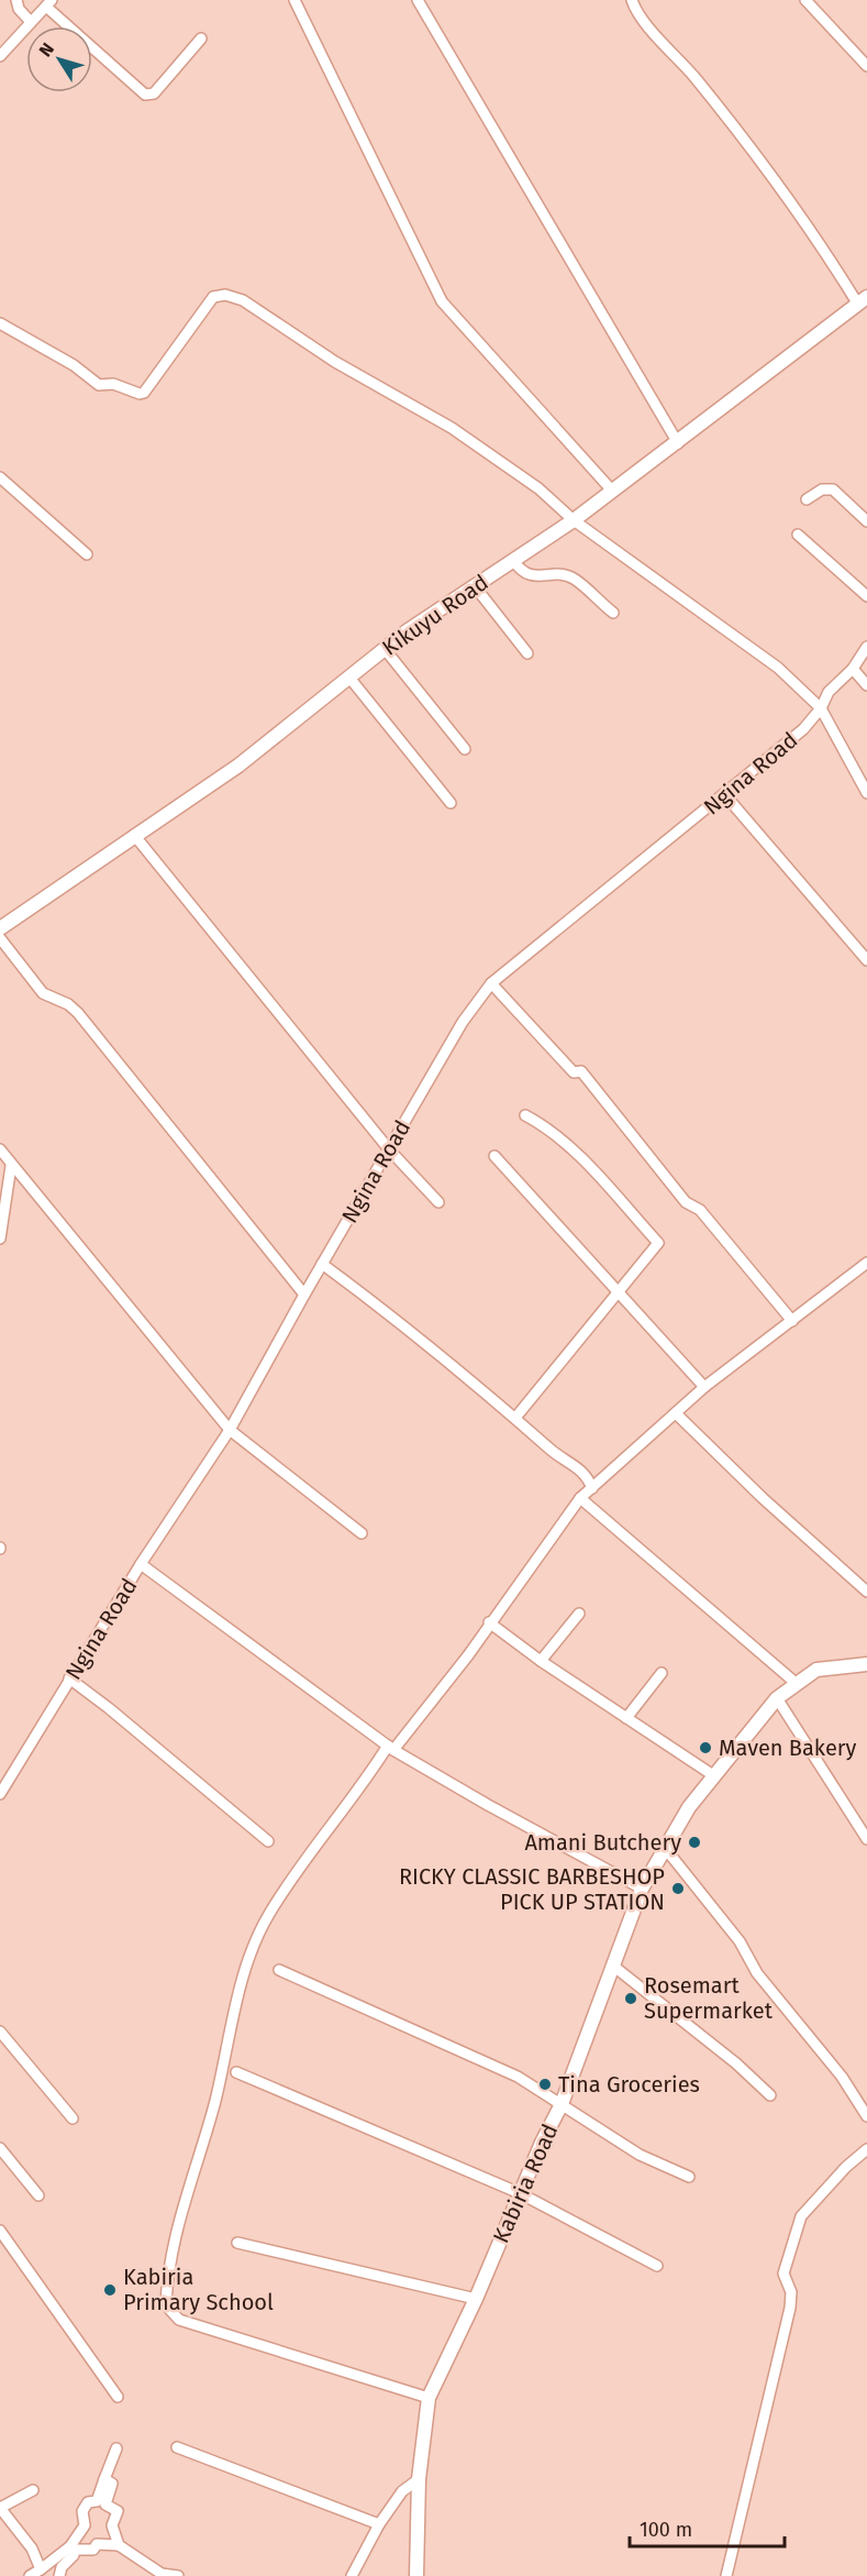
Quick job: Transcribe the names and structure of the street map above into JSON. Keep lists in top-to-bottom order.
{
  "streets": {
    "main road": ["Kikuyu Road", "Kabiria Road"],
    "street": ["Ngina Road"]
  },
  "places": [
    "Maven Bakery",
    "Amani Butchery",
    "RICKY CLASSIC BARBESHOP PICK UP STATION",
    "Rosemart Supermarket",
    "Tina Groceries",
    "Kabiria Primary School"
  ],
  "scale_bar": "100 m",
  "north": "top left"
}
